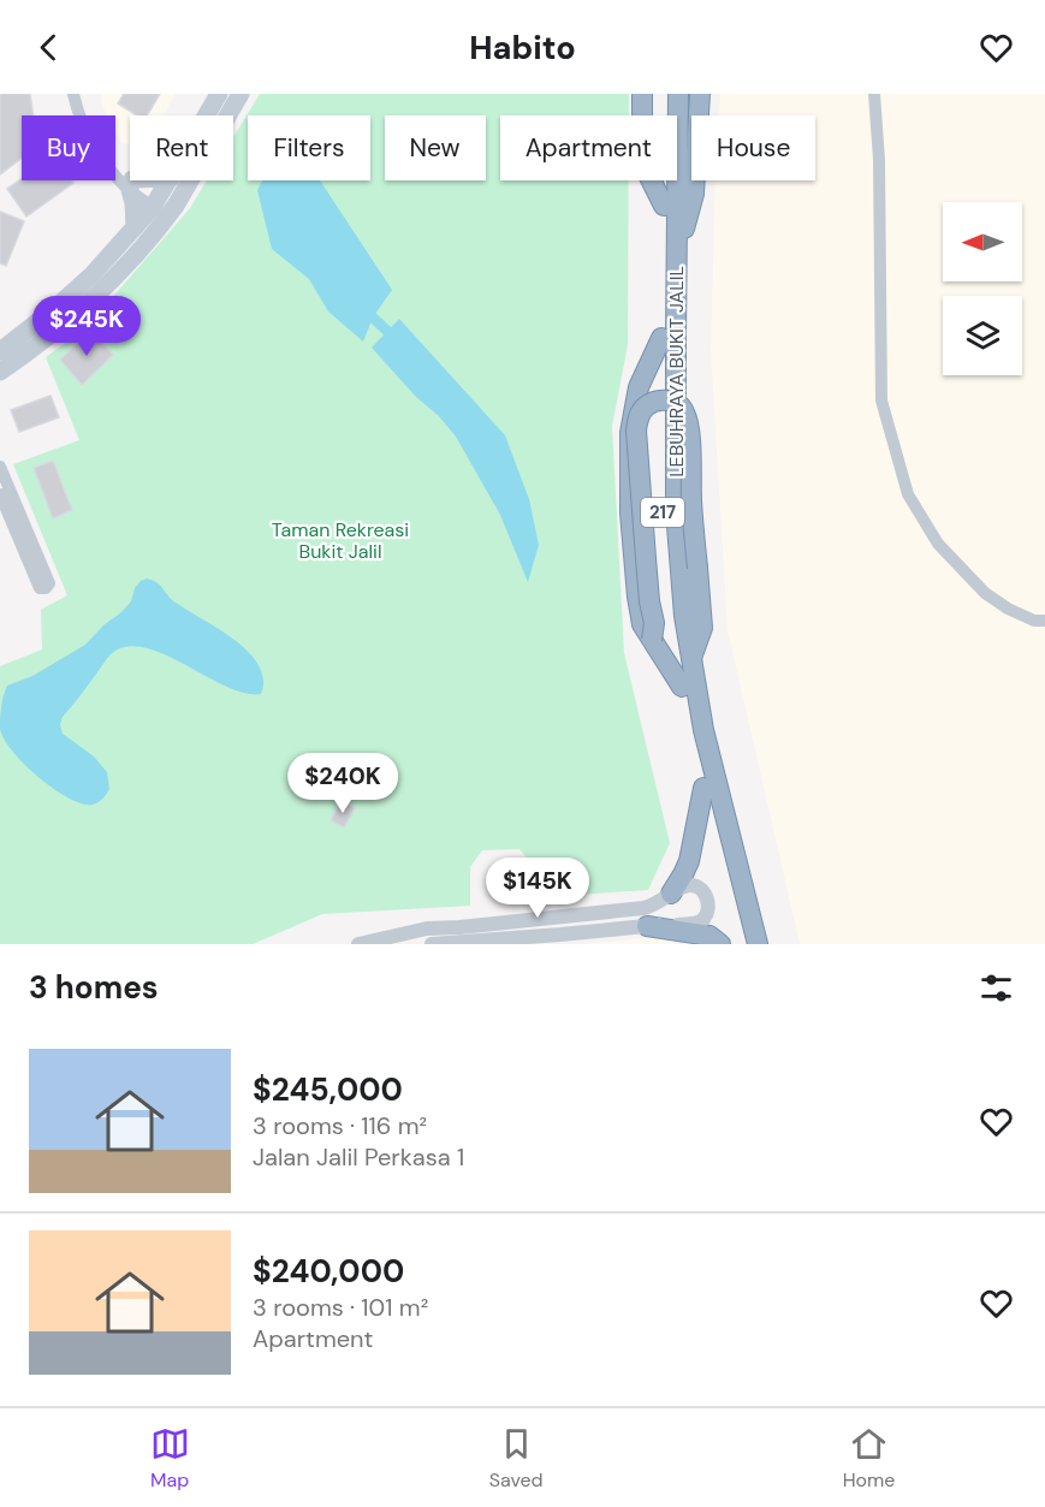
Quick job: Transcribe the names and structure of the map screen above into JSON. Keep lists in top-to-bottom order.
{
  "streets": {
    "highway": ["LEBUHRAYA BUKIT JALIL", "217"]
  },
  "parks": ["Taman Rekreasi Bukit Jalil"],
  "north": "left",
  "page": {
    "header": "Habito",
    "chip": [
      "Buy",
      "Rent",
      "Filters",
      "New",
      "Apartment",
      "House"
    ],
    "price": ["$245K", "$240K", "$145K"],
    "heading": "3 homes",
    "list": [
      {
        "name": "$245,000",
        "note": "3 rooms · 116 m² · Jalan Jalil Perkasa 1"
      },
      {
        "name": "$240,000",
        "note": "3 rooms · 101 m² · Apartment"
      }
    ],
    "tabs": ["Map", "Saved", "Home"]
  }
}
